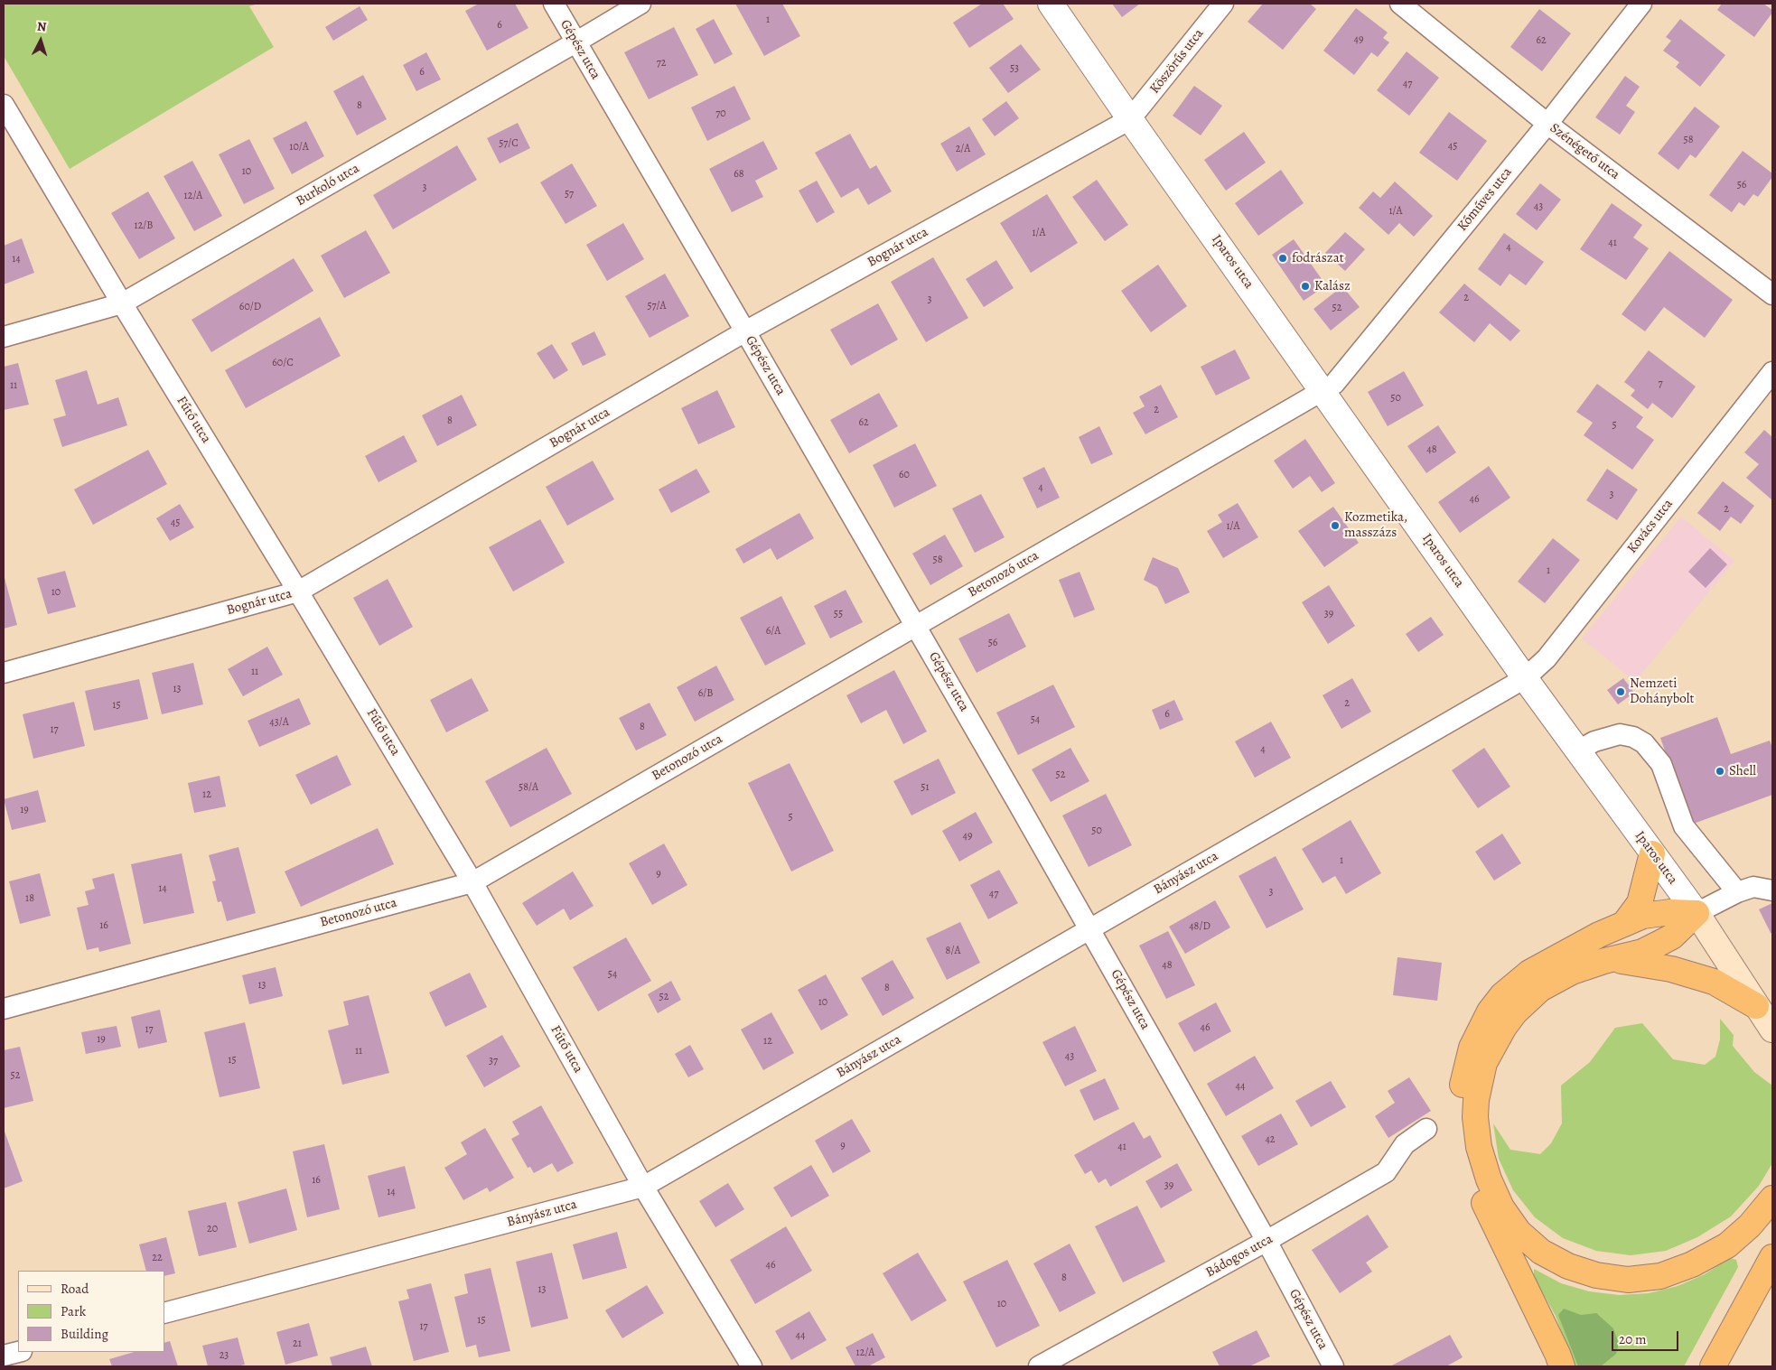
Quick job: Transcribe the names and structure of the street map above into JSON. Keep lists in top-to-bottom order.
{
  "streets": {
    "main road": ["Iparos utca"],
    "street": [
      "Gépész utca",
      "Köszörűs utca",
      "Szénégető utca",
      "Burkoló utca",
      "Kőműves utca",
      "Bognár utca",
      "Fűtő utca",
      "Kovács utca",
      "Betonozó utca",
      "Bányász utca",
      "Bádogos utca"
    ]
  },
  "crossings": [
    ["Gépész utca", "Burkoló utca"],
    ["Gépész utca", "Bognár utca"],
    ["Gépész utca", "Betonozó utca"],
    ["Gépész utca", "Bányász utca"],
    ["Gépész utca", "Bádogos utca"],
    ["Köszörűs utca", "Bognár utca"],
    ["Köszörűs utca", "Iparos utca"],
    ["Szénégető utca", "Kőműves utca"],
    ["Burkoló utca", "Fűtő utca"],
    ["Kőműves utca", "Iparos utca"],
    ["Kőműves utca", "Betonozó utca"],
    ["Bognár utca", "Iparos utca"],
    ["Bognár utca", "Fűtő utca"],
    ["Iparos utca", "Kovács utca"],
    ["Iparos utca", "Betonozó utca"],
    ["Iparos utca", "Bányász utca"],
    ["Fűtő utca", "Betonozó utca"],
    ["Fűtő utca", "Bányász utca"],
    ["Kovács utca", "Bányász utca"]
  ],
  "places": [
    "fodrászat",
    "Kalász",
    "Kozmetika, masszázs",
    "Nemzeti Dohánybolt",
    "Shell"
  ],
  "house_numbers": [
    "1",
    "6",
    "49",
    "62",
    "72",
    "53",
    "6",
    "47",
    "8",
    "70",
    "58",
    "57/C",
    "45",
    "10/A",
    "2/A",
    "10",
    "68",
    "56",
    "3",
    "57",
    "12/A",
    "43",
    "1/A",
    "12/B",
    "1/A",
    "41",
    "4",
    "14",
    "2",
    "3",
    "57/A",
    "60/D",
    "52",
    "60/C",
    "7",
    "11",
    "50",
    "2",
    "8",
    "62",
    "5",
    "48",
    "60",
    "4",
    "3",
    "46",
    "2",
    "45",
    "1/A",
    "58",
    "1",
    "10",
    "55",
    "39",
    "6/A",
    "56",
    "11",
    "13",
    "6/B",
    "2",
    "15",
    "6",
    "54",
    "43/A",
    "8",
    "17",
    "4",
    "52",
    "58/A",
    "51",
    "12",
    "19",
    "5",
    "50",
    "49",
    "1",
    "9",
    "14",
    "3",
    "47",
    "18",
    "16",
    "48/D",
    "8/A",
    "48",
    "54",
    "13",
    "8",
    "52",
    "10",
    "46",
    "17",
    "19",
    "12",
    "11",
    "43",
    "15",
    "37",
    "52",
    "44",
    "42",
    "9",
    "41",
    "16",
    "39",
    "14",
    "20",
    "22",
    "46",
    "8",
    "13",
    "10",
    "15",
    "17",
    "44",
    "21",
    "12/A",
    "23"
  ],
  "legend": ["Road", "Park", "Building"],
  "scale_bar": "20 m",
  "north": "top"
}
